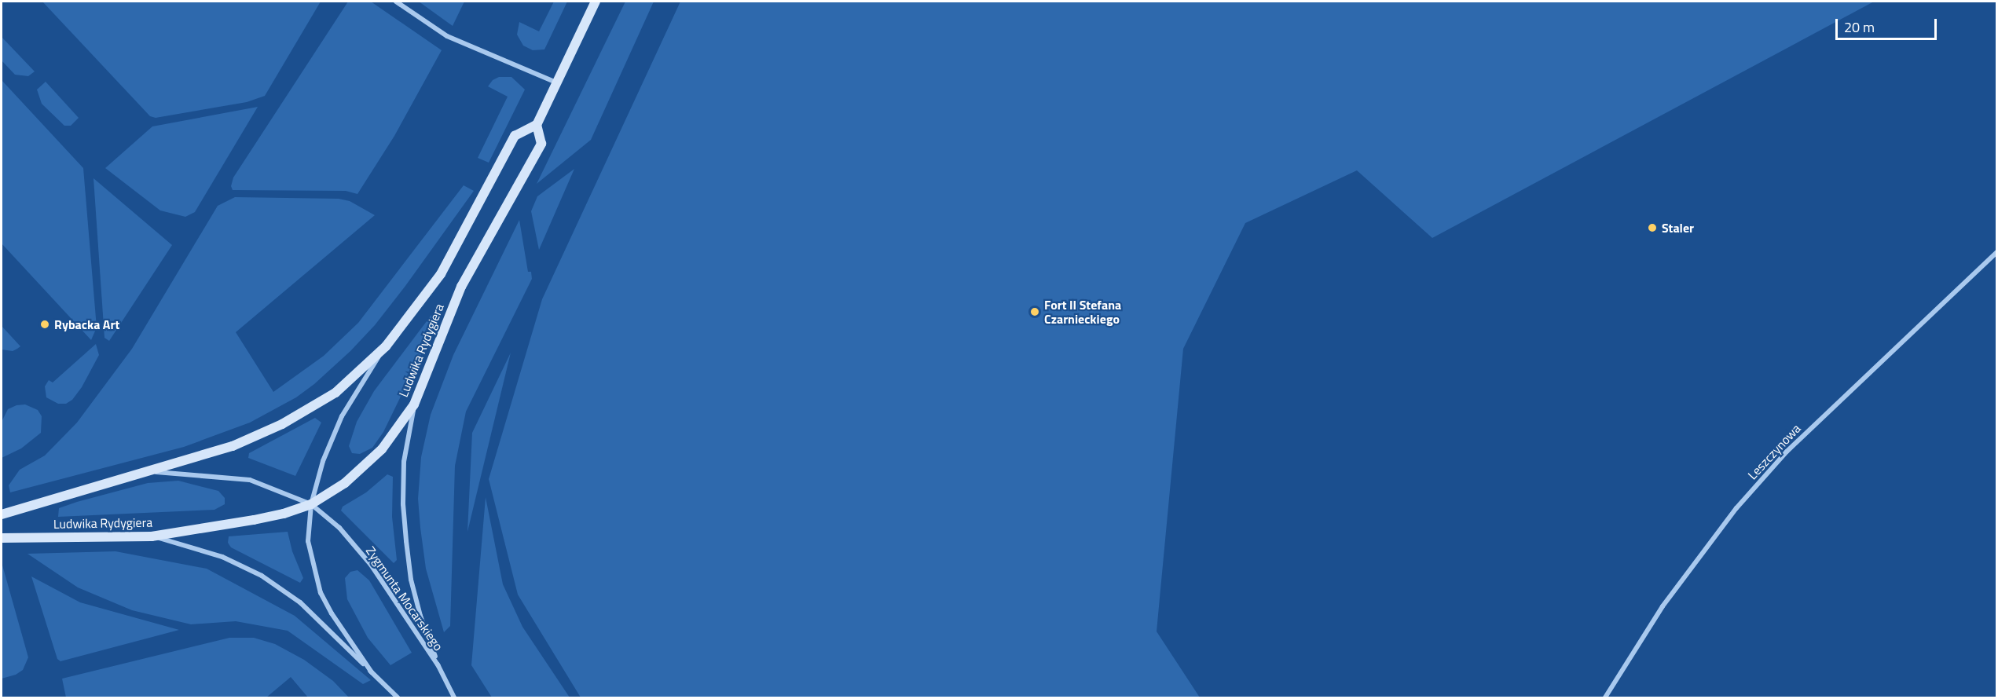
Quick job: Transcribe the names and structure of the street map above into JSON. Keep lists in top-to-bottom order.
{
  "streets": {
    "street": ["Ludwika Rydygiera", "Leszczynowa", "Zygmunta Mocarskiego"]
  },
  "crossings": [
    ["Ludwika Rydygiera", "Zygmunta Mocarskiego"]
  ],
  "places": ["Staler", "Fort II Stefana Czarnieckiego", "Rybacka Art"],
  "scale_bar": "20 m"
}
